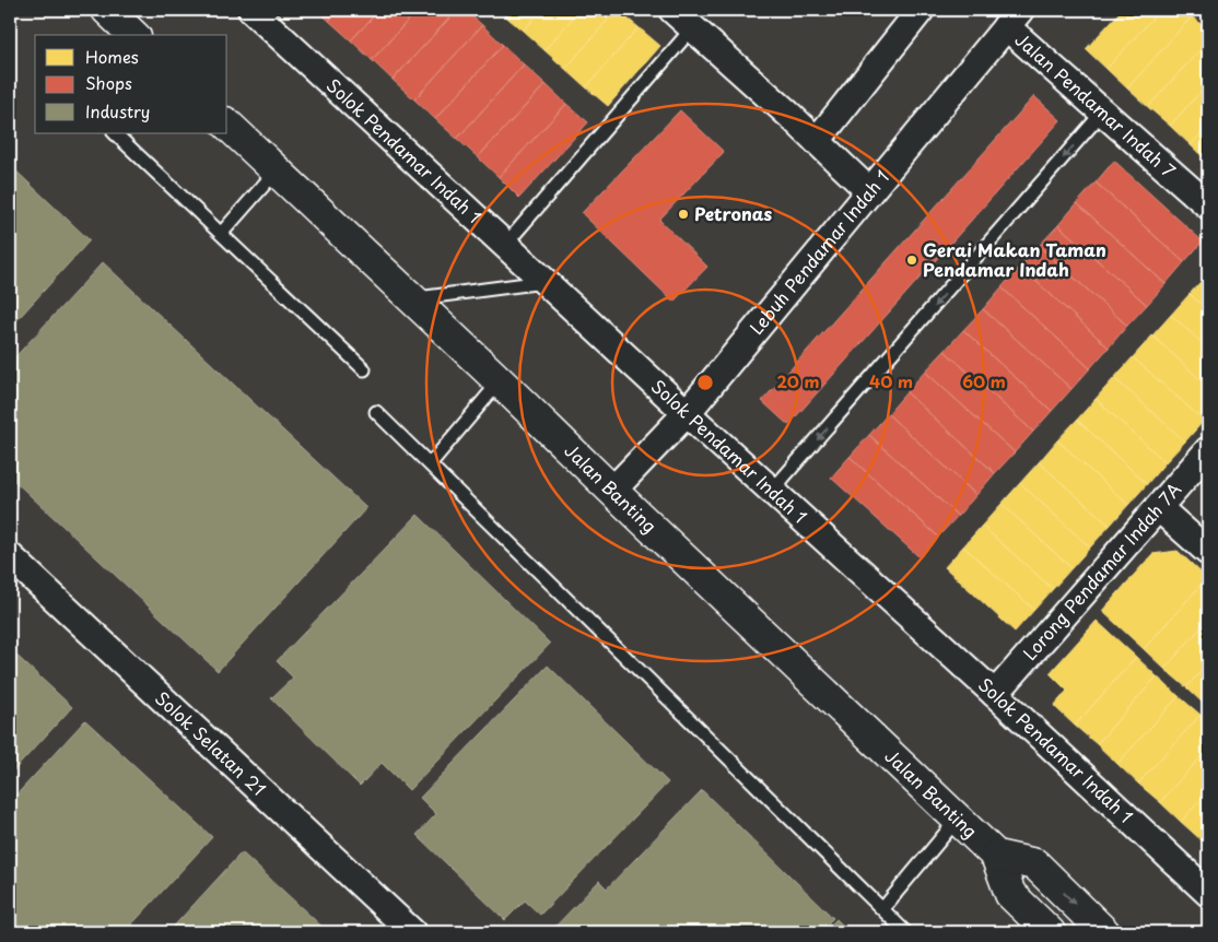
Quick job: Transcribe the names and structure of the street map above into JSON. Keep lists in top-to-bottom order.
{
  "streets": {
    "main road": ["Jalan Banting"],
    "street": [
      "Jalan Pendamar Indah 7",
      "Solok Pendamar Indah 1",
      "Lebuh Pendamar Indah 1",
      "Lorong Pendamar Indah 7A",
      "Solok Selatan 21"
    ]
  },
  "crossings": [
    ["Jalan Pendamar Indah 7", "Lebuh Pendamar Indah 1"],
    ["Solok Pendamar Indah 1", "Lebuh Pendamar Indah 1"],
    ["Solok Pendamar Indah 1", "Lorong Pendamar Indah 7A"],
    ["Lebuh Pendamar Indah 1", "Jalan Banting"]
  ],
  "places": ["Petronas", "Gerai Makan Taman Pendamar Indah"],
  "legend": ["Homes", "Shops", "Industry"],
  "rings": ["20 m", "40 m", "60 m"]
}
